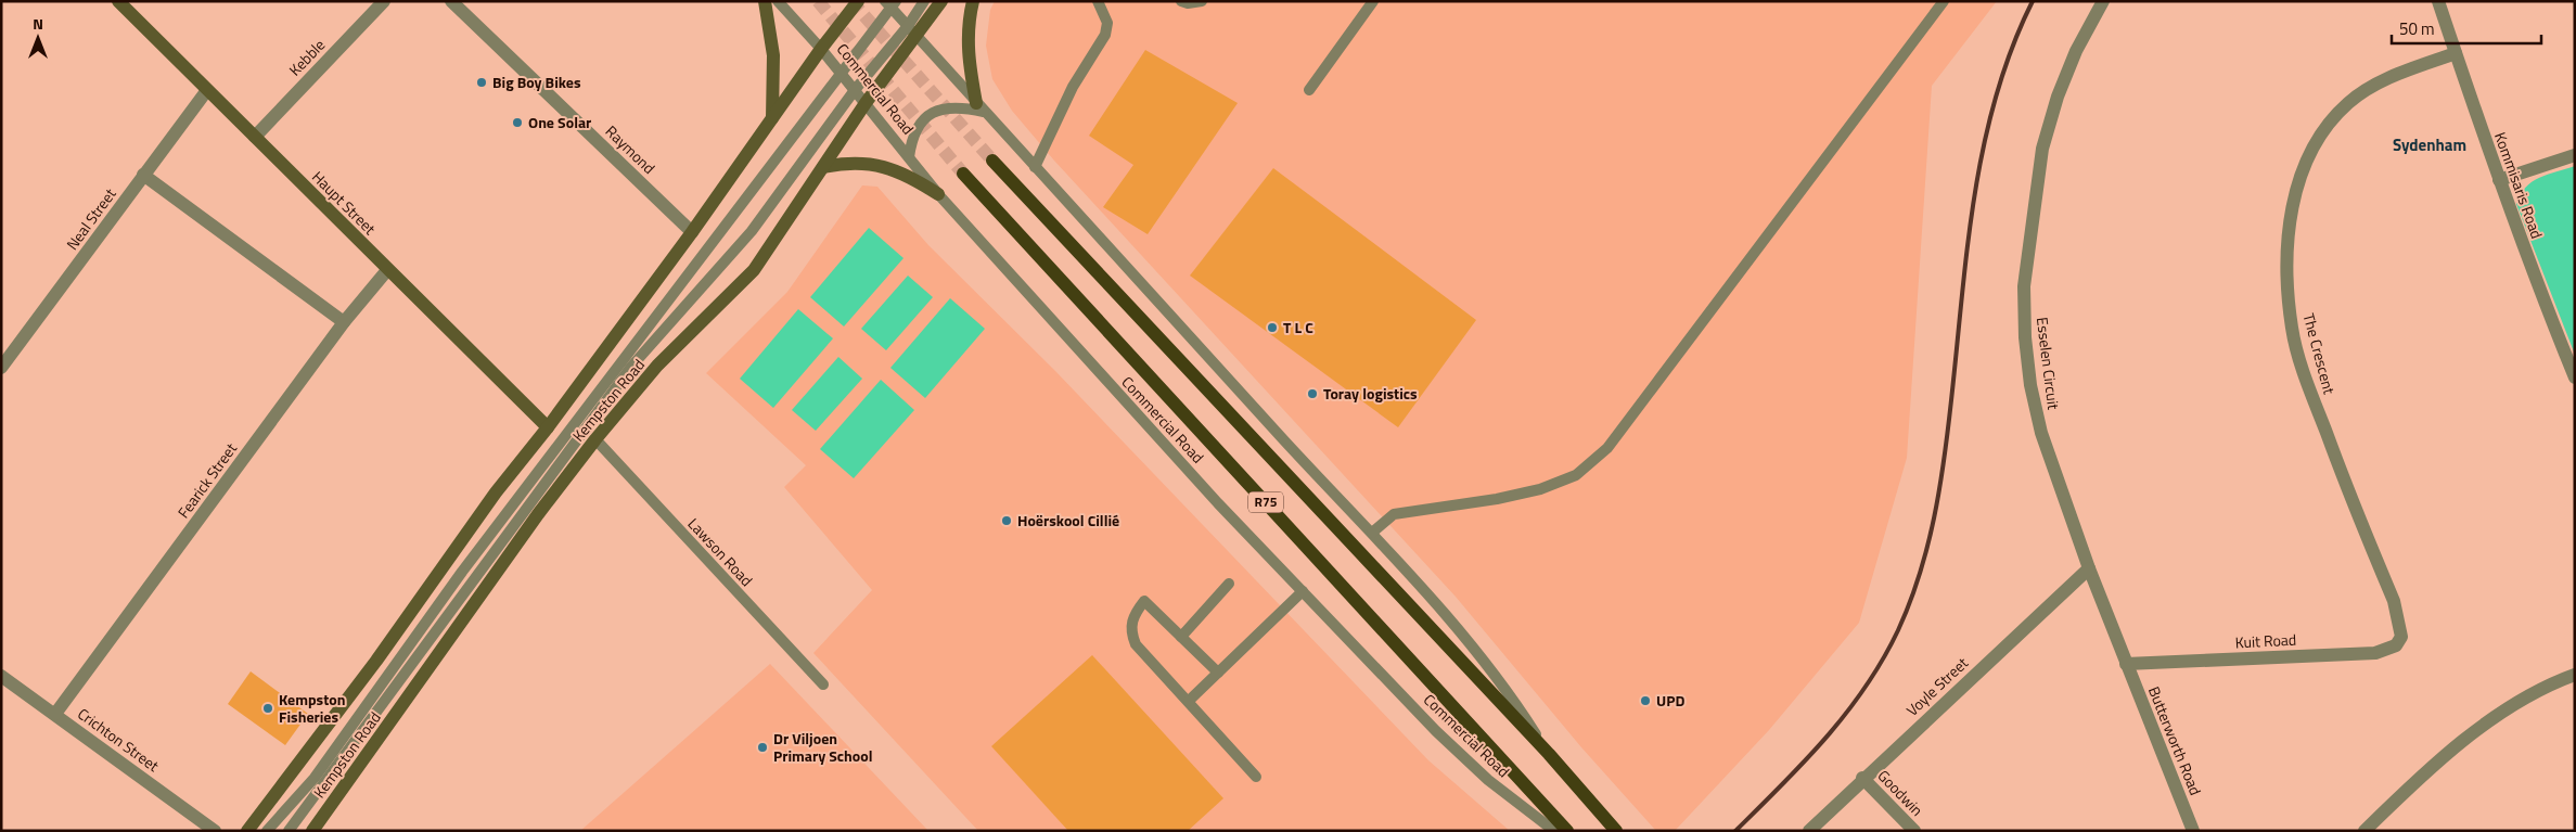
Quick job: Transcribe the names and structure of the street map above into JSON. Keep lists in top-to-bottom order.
{
  "streets": {
    "main road": [
      "Commercial Road",
      "Haupt Street",
      "Kempston Road",
      "R75"
    ],
    "street": [
      "Kebble",
      "Raymond",
      "Kommisaris Road",
      "Neal Street",
      "The Crescent",
      "Esselen Circuit",
      "Fearick Street",
      "Kuit Road",
      "Voyle Street",
      "Crichton Street",
      "Butterworth Road",
      "Goodwin"
    ],
    "lane": ["Lawson Road"]
  },
  "crossings": [
    ["Kebble", "Haupt Street"],
    ["Commercial Road", "Kempston Road"],
    ["Raymond", "Kempston Road"],
    ["Kommisaris Road", "The Crescent"],
    ["Haupt Street", "Neal Street"],
    ["Haupt Street", "Kempston Road"],
    ["Haupt Street", "Fearick Street"],
    ["The Crescent", "Kuit Road"],
    ["Esselen Circuit", "Kuit Road"],
    ["Esselen Circuit", "Voyle Street"],
    ["Esselen Circuit", "Butterworth Road"],
    ["Kempston Road", "Lawson Road"],
    ["Fearick Street", "Crichton Street"],
    ["Kuit Road", "Butterworth Road"],
    ["Voyle Street", "Goodwin"]
  ],
  "districts": ["Sydenham"],
  "places": [
    "Big Boy Bikes",
    "One Solar",
    "T L C",
    "Toray logistics",
    "Hoërskool Cillié",
    "UPD",
    "Kempston Fisheries",
    "Dr Viljoen Primary School"
  ],
  "scale_bar": "50 m",
  "north": "top"
}
